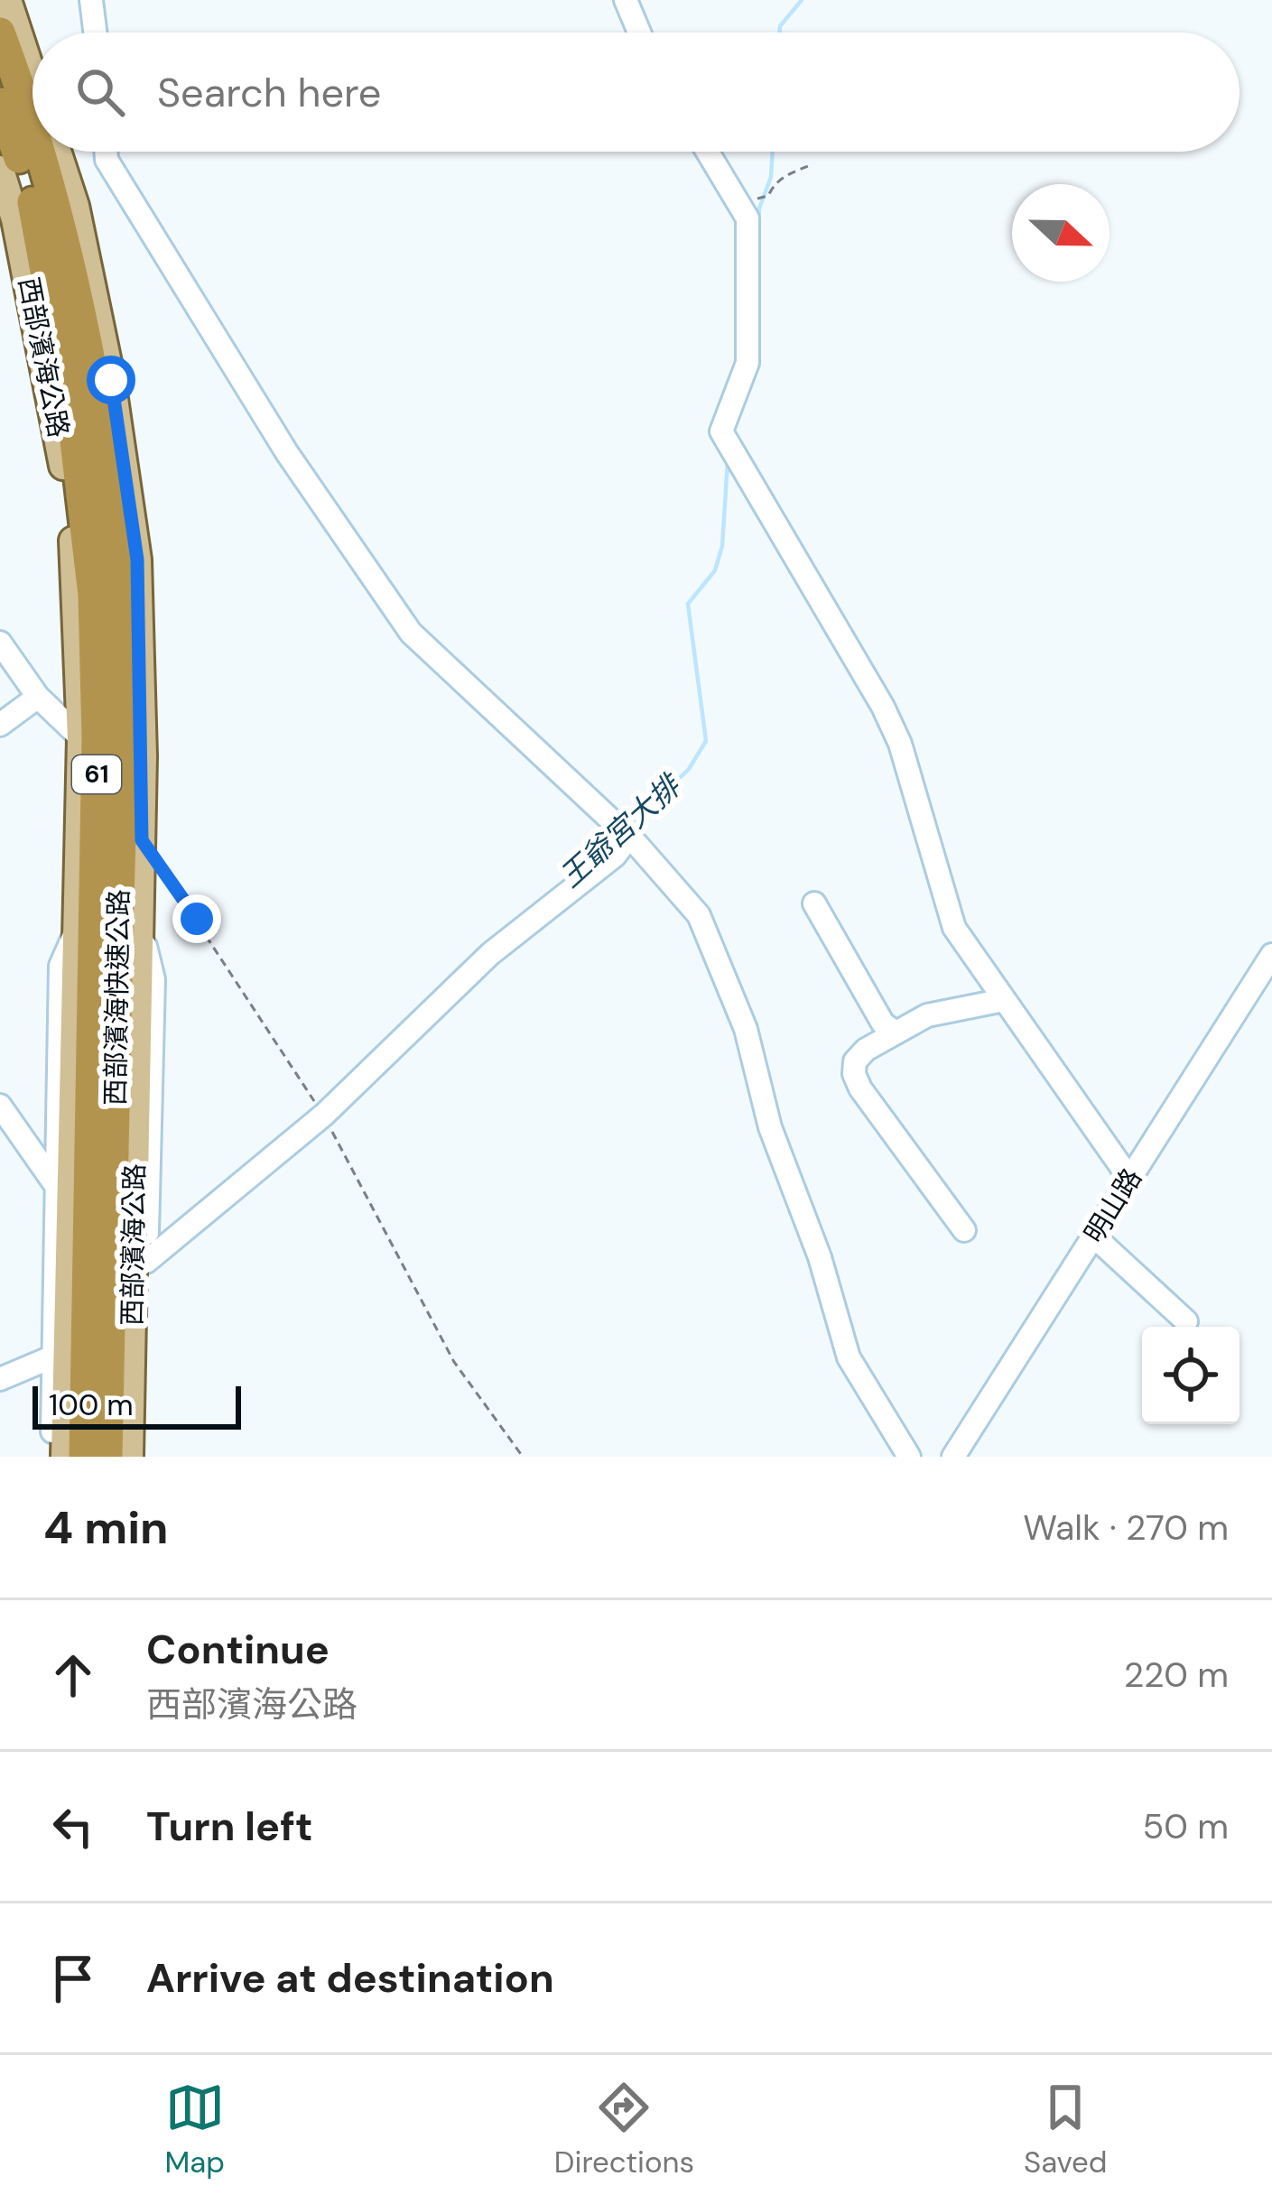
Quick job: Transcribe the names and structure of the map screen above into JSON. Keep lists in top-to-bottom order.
{
  "streets": {
    "highway": ["61", "西部濱海快速公路"],
    "main road": ["西部濱海公路"],
    "street": ["明山路"]
  },
  "water": ["王爺宮大排"],
  "scale_bar": "100 m",
  "north": "right",
  "page": {
    "search": "Search here",
    "scale": "100 m",
    "heading": ["4 min", "Walk · 270 m"],
    "list": [
      ["Continue", "西部濱海公路", "220 m"],
      ["Turn left", "50 m"],
      "Arrive at destination"
    ],
    "nav": ["Map", "Directions", "Saved"]
  }
}
